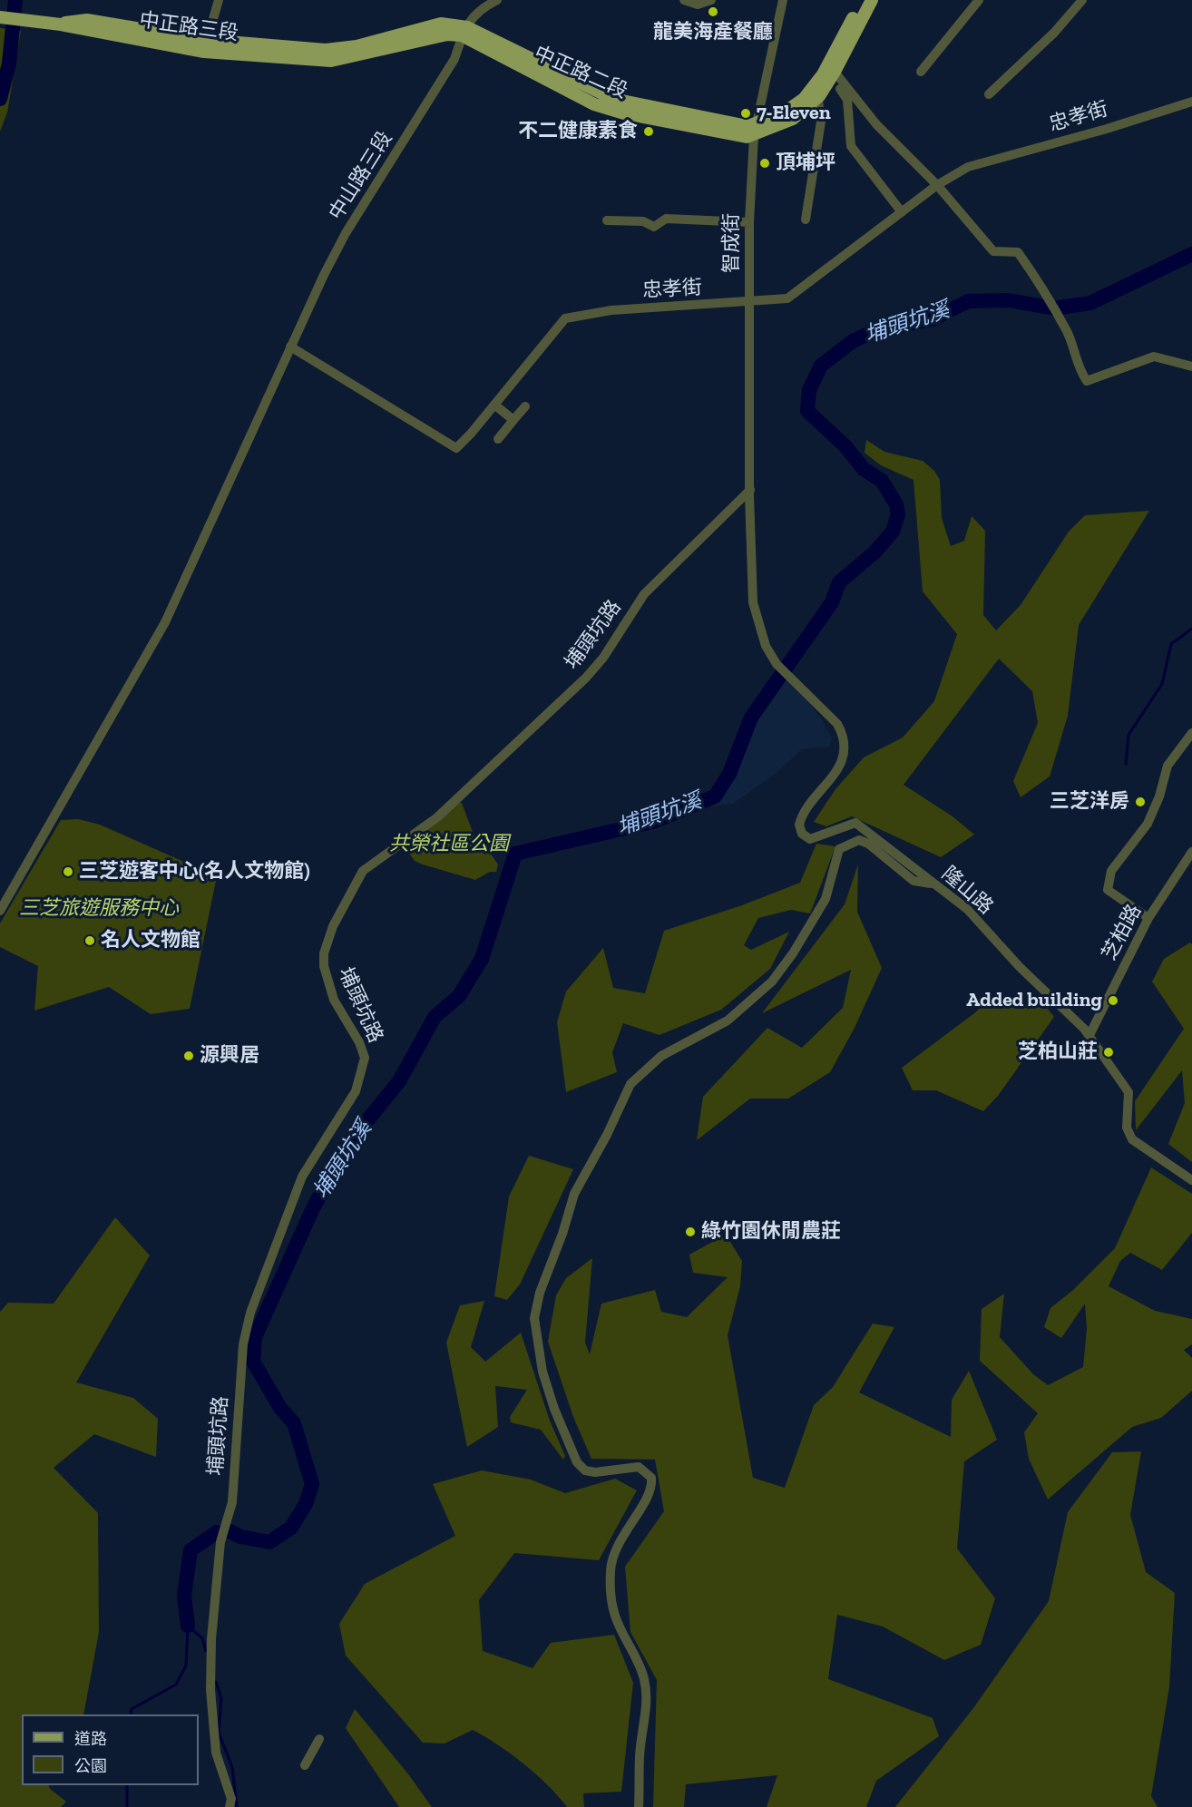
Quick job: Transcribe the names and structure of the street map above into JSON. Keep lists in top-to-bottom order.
{
  "streets": {
    "main road": ["中正路三段", "中正路二段"],
    "street": [
      "忠孝街",
      "中山路三段",
      "智成街",
      "埔頭坑路",
      "隆山路",
      "芝柏路"
    ]
  },
  "crossings": [
    ["中正路三段", "中正路二段"],
    ["中正路三段", "中山路三段"],
    ["中正路二段", "中山路三段"],
    ["中正路二段", "智成街"],
    ["忠孝街", "中山路三段"],
    ["忠孝街", "智成街"],
    ["智成街", "埔頭坑路"],
    ["智成街", "隆山路"],
    ["埔頭坑路", "隆山路"],
    ["隆山路", "芝柏路"]
  ],
  "water": ["埔頭坑溪"],
  "parks": ["共榮社區公園", "三芝旅遊服務中心"],
  "places": [
    "龍美海產餐廳",
    "7-Eleven",
    "不二健康素食",
    "頂埔坪",
    "三芝洋房",
    "三芝遊客中心(名人文物館)",
    "名人文物館",
    "Added building",
    "芝柏山莊",
    "源興居",
    "綠竹園休閒農莊"
  ],
  "legend": ["道路", "公園"]
}
